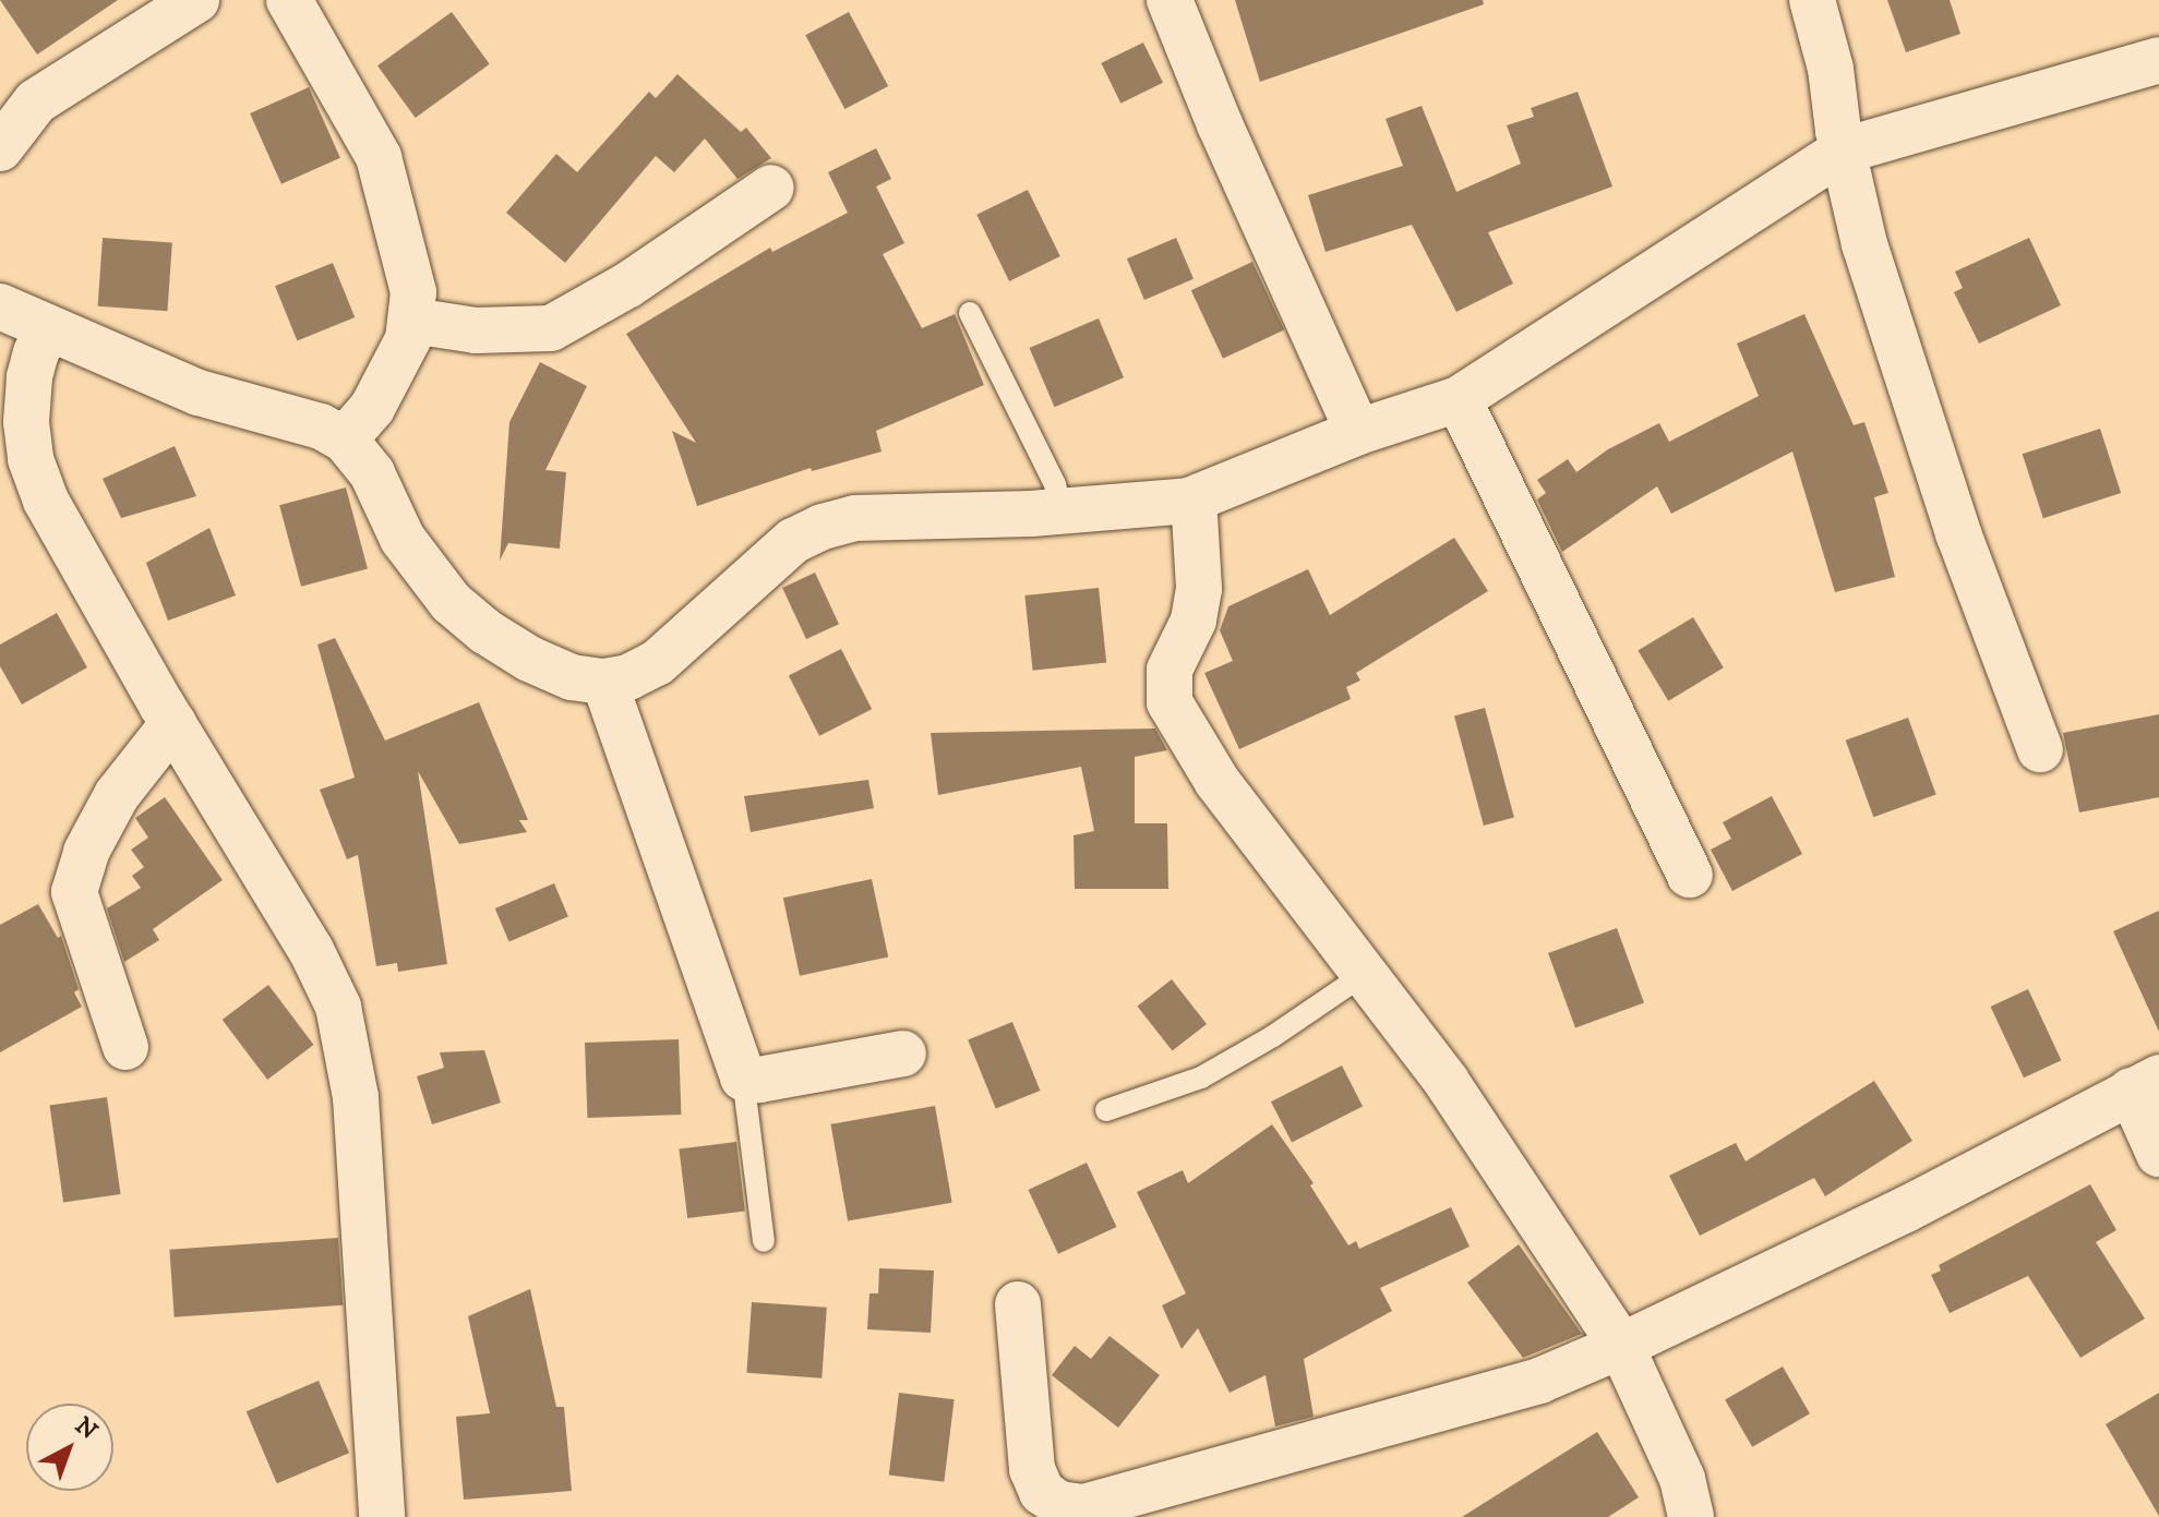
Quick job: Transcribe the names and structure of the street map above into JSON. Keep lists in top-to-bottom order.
{
  "north": "top right"
}
